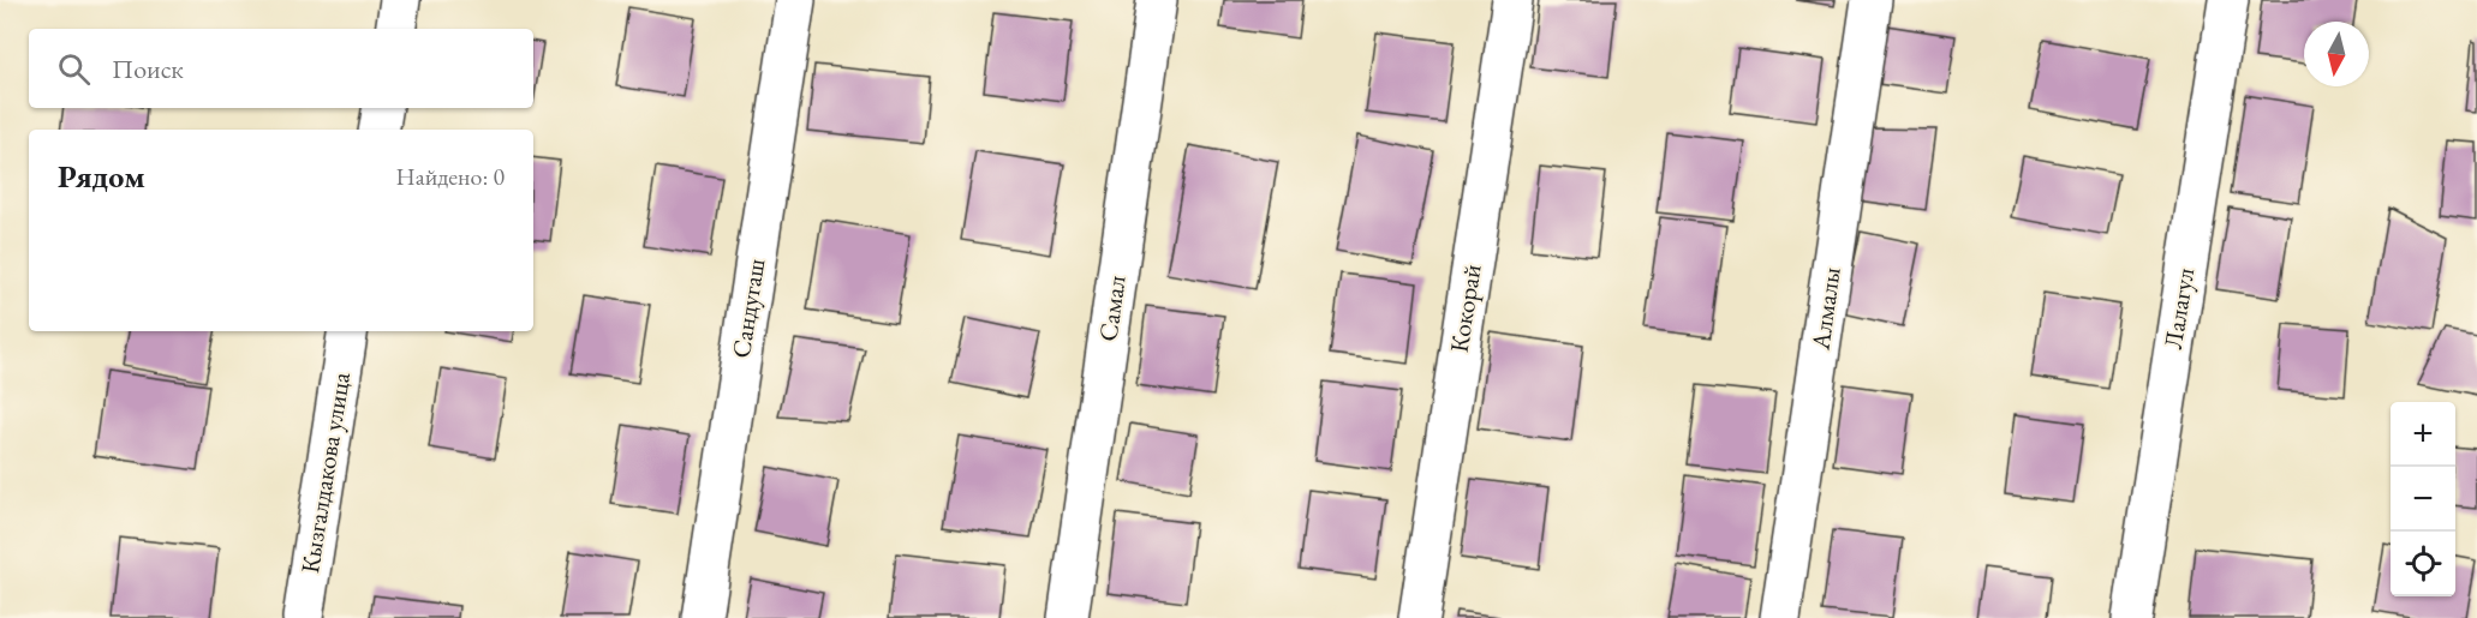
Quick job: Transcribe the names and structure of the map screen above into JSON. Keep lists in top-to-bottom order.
{
  "streets": {
    "street": [
      "Сандугаш",
      "Самал",
      "Кокорай",
      "Алмалы",
      "Лалагул",
      "Кызгалдакова улица"
    ]
  },
  "north": "bottom",
  "page": {
    "search": "Поиск",
    "heading": ["Рядом", "Найдено: 0"],
    "map_buttons": ["+", "−"]
  }
}
